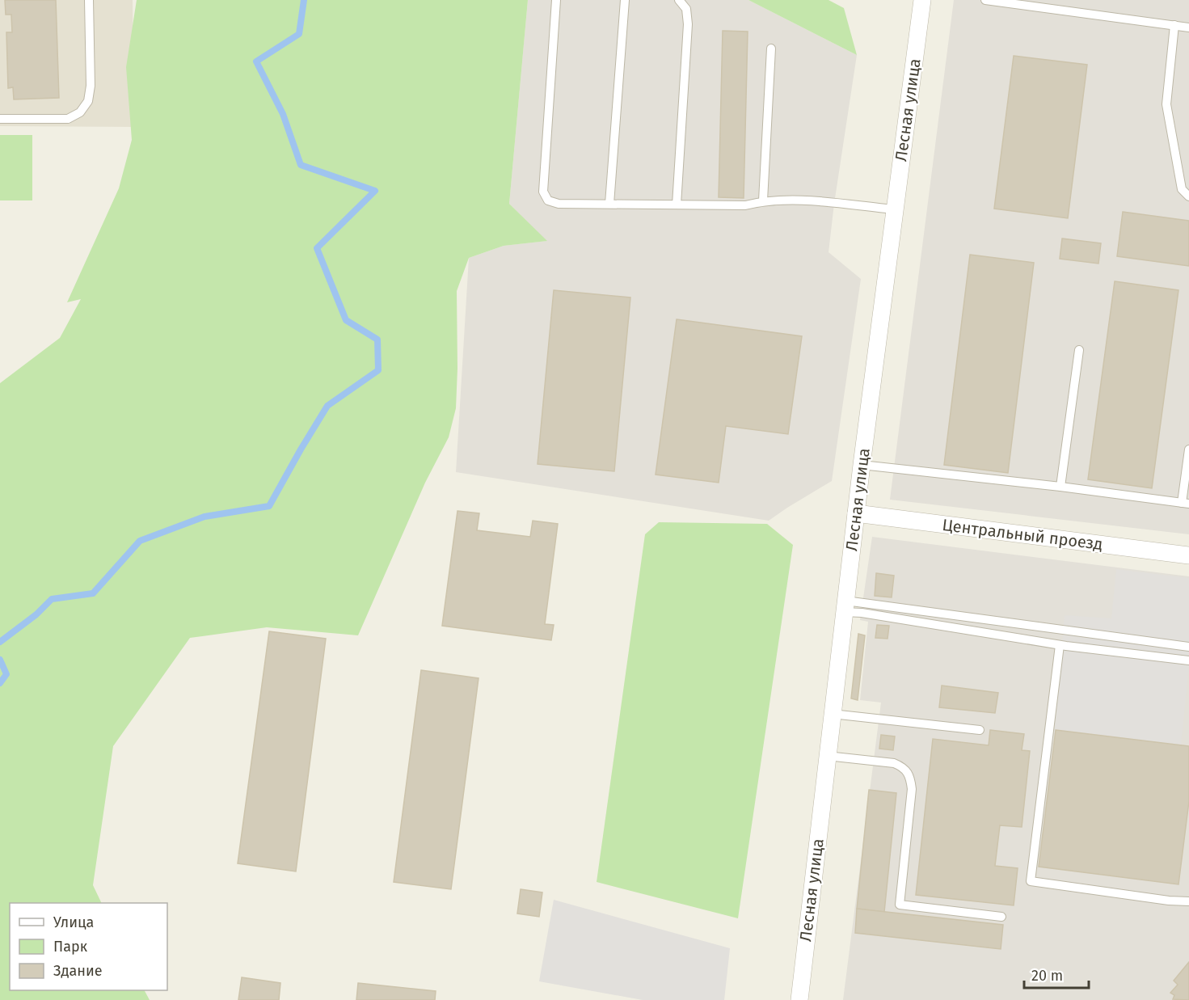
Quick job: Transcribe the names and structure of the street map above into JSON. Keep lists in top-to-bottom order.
{
  "streets": {
    "street": ["Лесная улица", "Центральный проезд"]
  },
  "crossings": [
    ["Лесная улица", "Центральный проезд"]
  ],
  "legend": ["Улица", "Парк", "Здание"],
  "scale_bar": "20 m"
}
